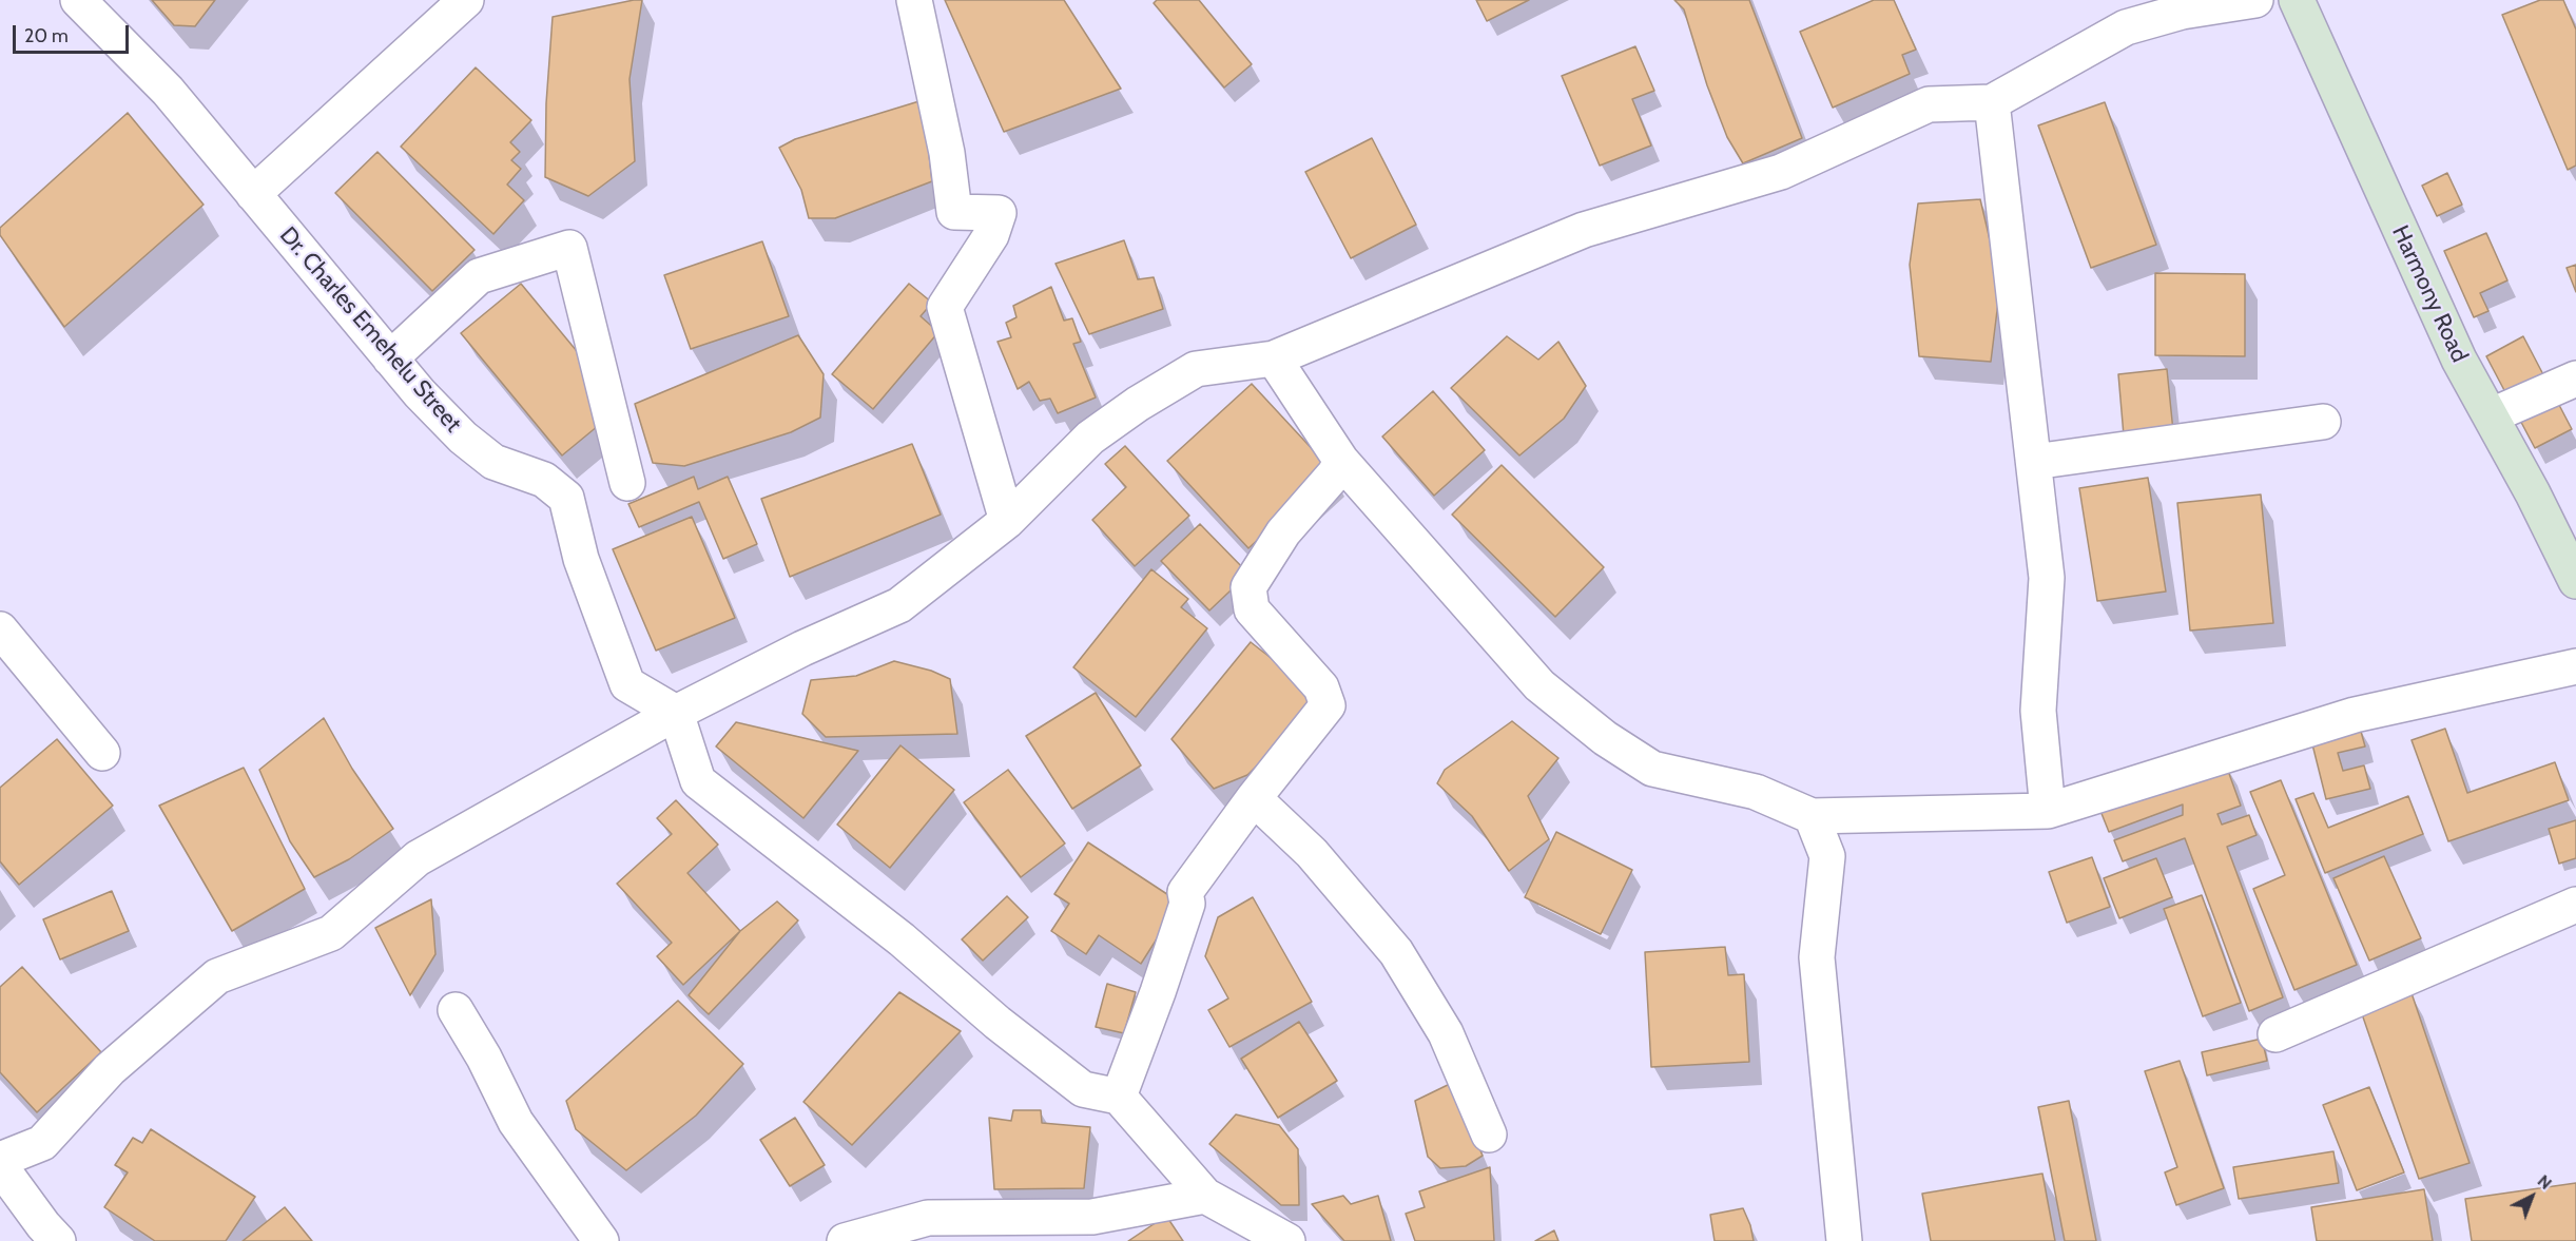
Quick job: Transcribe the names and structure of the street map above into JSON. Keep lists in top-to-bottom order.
{
  "streets": {
    "main road": ["Harmony Road"],
    "street": ["Dr. Charles Emehelu Street"]
  },
  "scale_bar": "20 m",
  "north": "top right"
}
